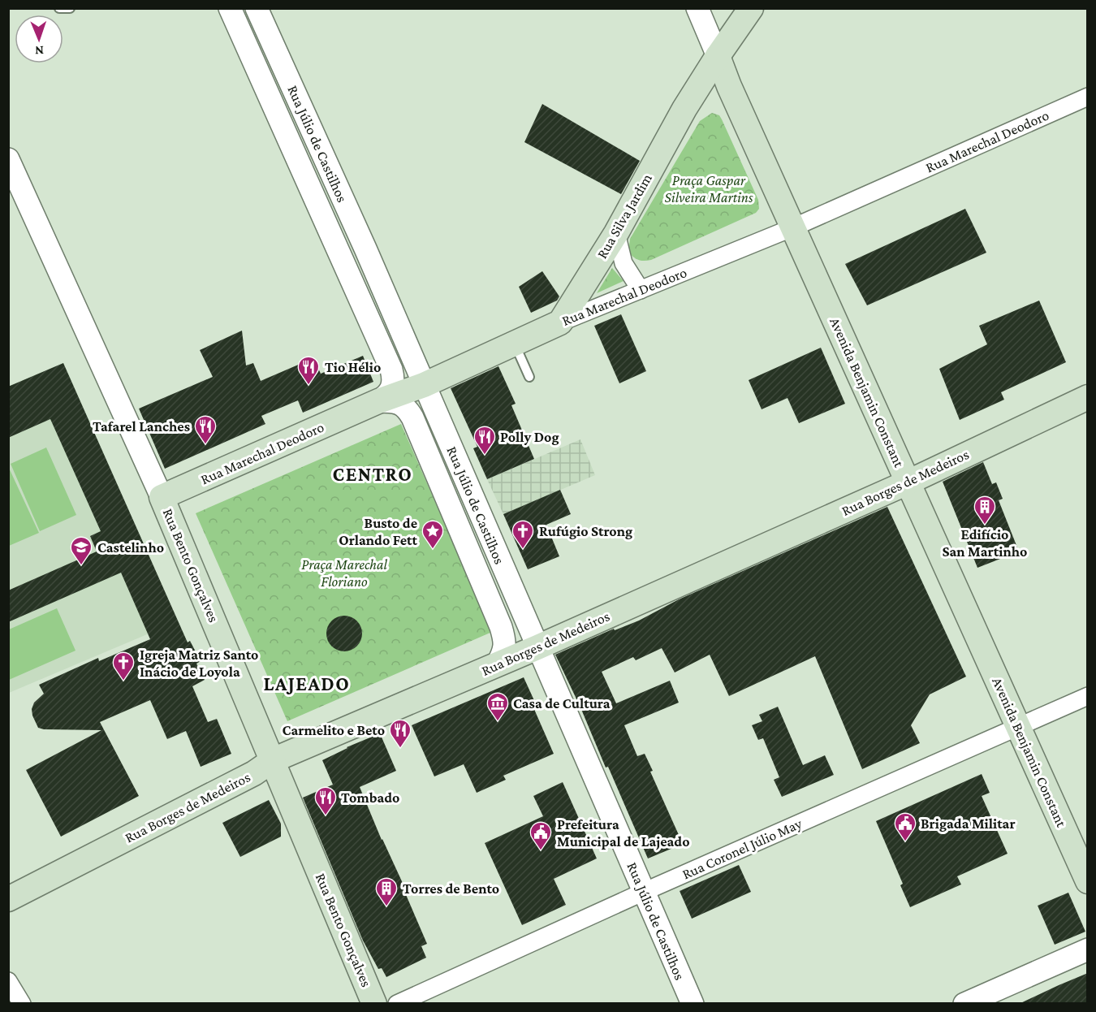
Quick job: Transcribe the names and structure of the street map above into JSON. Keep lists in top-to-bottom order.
{
  "streets": {
    "main road": [
      "Rua Marechal Deodoro",
      "Rua Silva Jardim",
      "Avenida Benjamin Constant",
      "Rua Borges de Medeiros",
      "Rua Bento Gonçalves"
    ],
    "street": ["Rua Júlio de Castilhos", "Rua Coronel Júlio May"]
  },
  "crossings": [
    ["Rua Marechal Deodoro", "Rua Júlio de Castilhos"],
    ["Rua Marechal Deodoro", "Rua Silva Jardim"],
    ["Rua Marechal Deodoro", "Avenida Benjamin Constant"],
    ["Rua Marechal Deodoro", "Rua Bento Gonçalves"],
    ["Rua Júlio de Castilhos", "Rua Borges de Medeiros"],
    ["Rua Júlio de Castilhos", "Rua Coronel Júlio May"],
    ["Rua Silva Jardim", "Avenida Benjamin Constant"],
    ["Avenida Benjamin Constant", "Rua Borges de Medeiros"],
    ["Avenida Benjamin Constant", "Rua Coronel Júlio May"],
    ["Rua Borges de Medeiros", "Rua Bento Gonçalves"]
  ],
  "districts": ["CENTRO", "LAJEADO"],
  "parks": ["Praça Gaspar Silveira Martins", "Praça Marechal Floriano"],
  "places": {
    "restaurant": [
      "Tio Hélio",
      "Tafarel Lanches",
      "Polly Dog",
      "Carmelito e Beto",
      "Tombado"
    ],
    "building": ["Edifício San Martinho", "Torres de Bento"],
    "place": ["Busto de Orlando Fett"],
    "church": ["Rufúgio Strong", "Igreja Matriz Santo Inácio de Loyola"],
    "school or university": ["Castelinho"],
    "museum": ["Casa de Cultura"],
    "public building": ["Brigada Militar", "Prefeitura Municipal de Lajeado"]
  },
  "north": "bottom"
}
